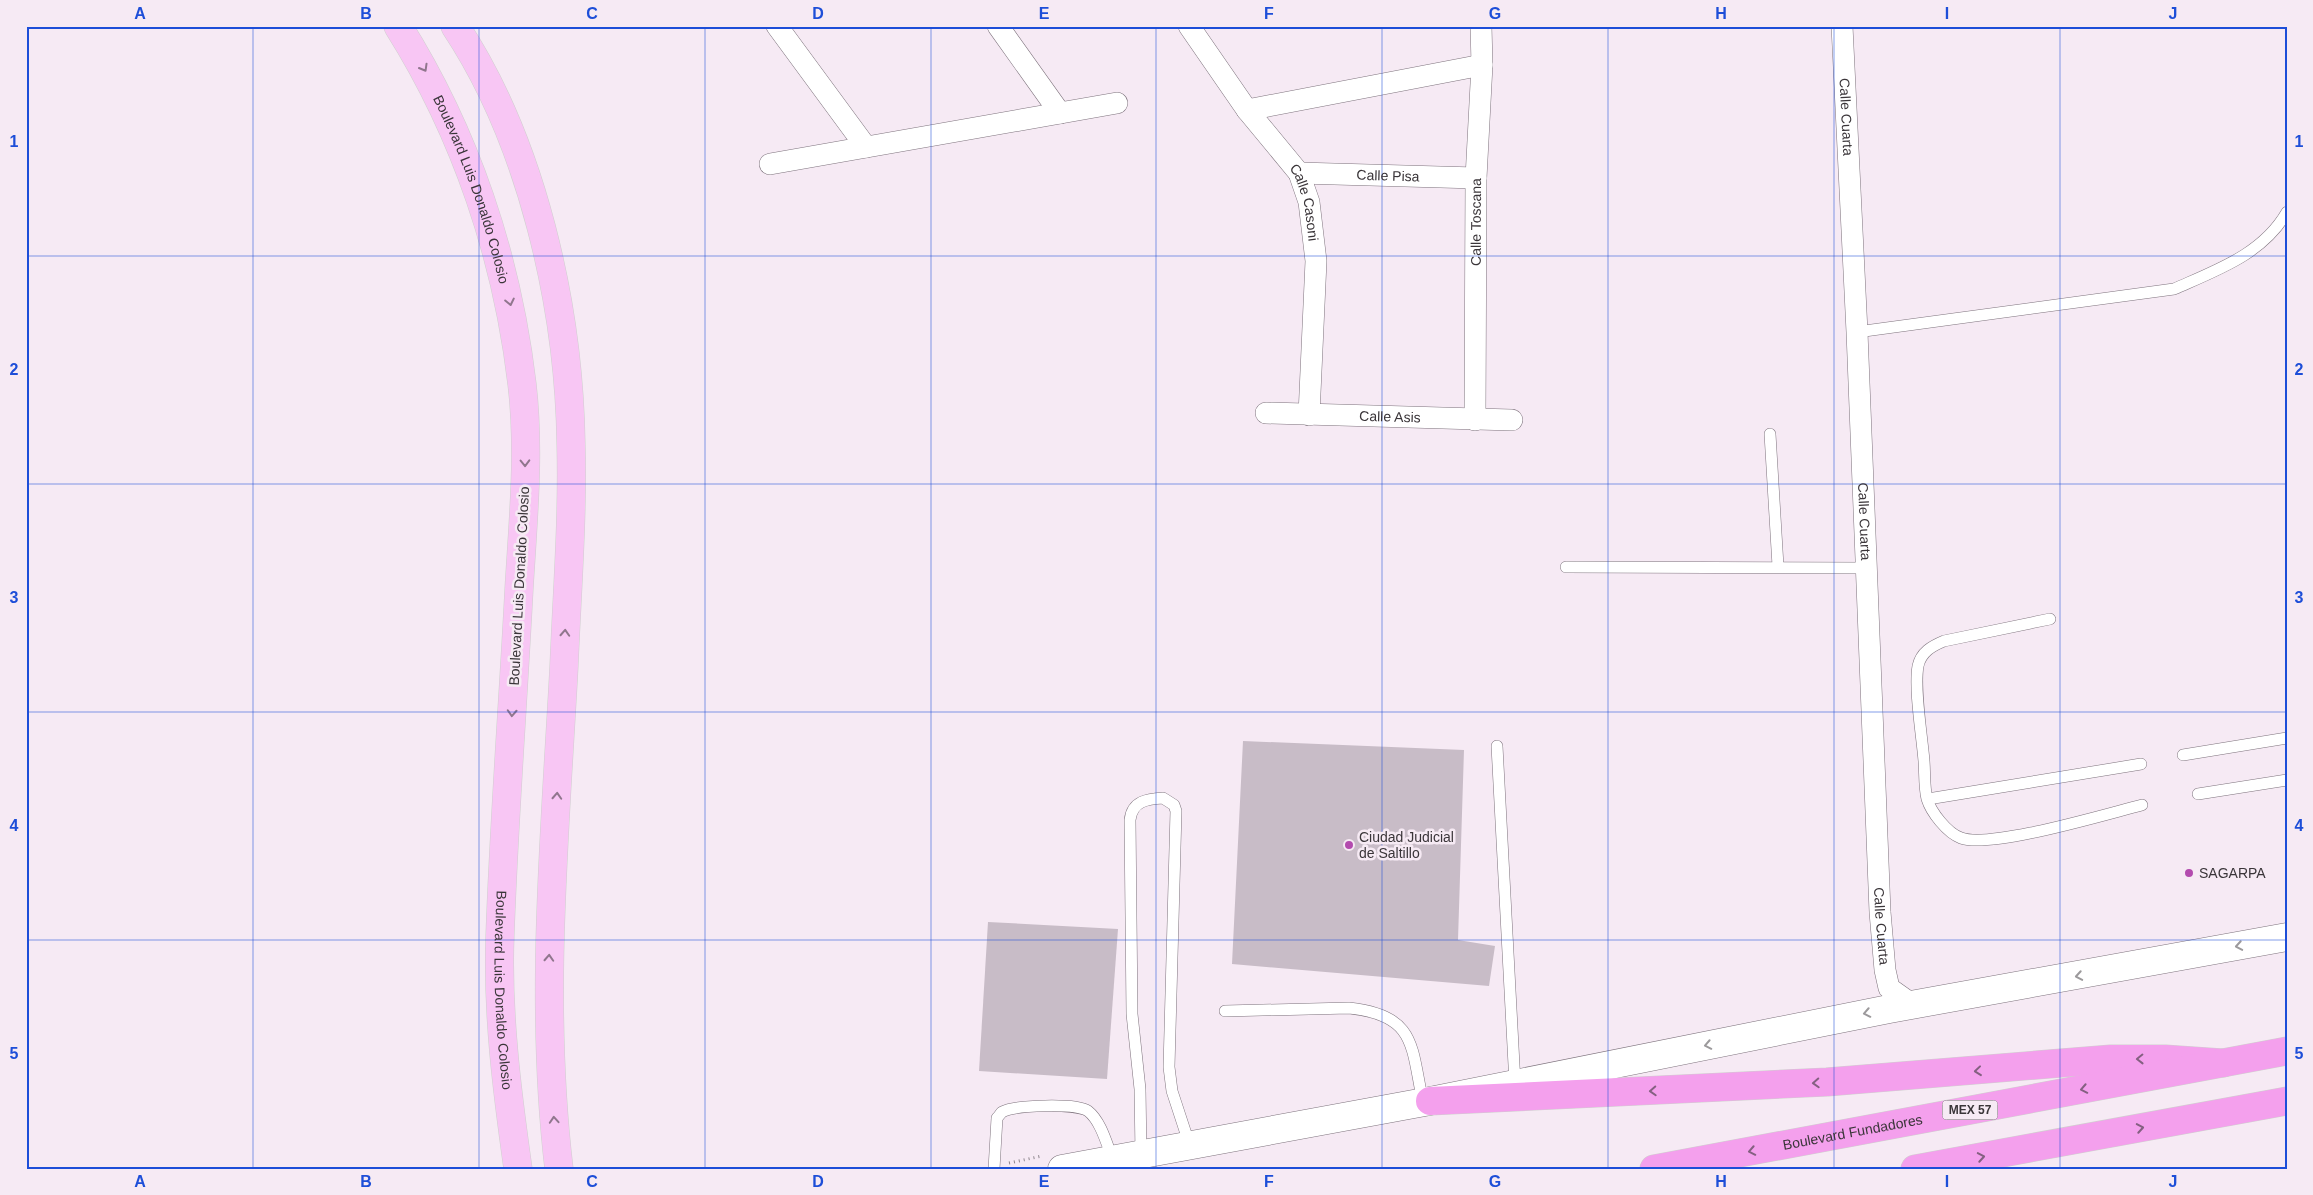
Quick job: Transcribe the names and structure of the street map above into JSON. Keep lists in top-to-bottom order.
{
  "streets": {
    "highway": ["MEX 57", "Boulevard Fundadores"],
    "main road": ["Boulevard Luis Donaldo Colosio"],
    "street": [
      "Calle Cuarta",
      "Calle Pisa",
      "Calle Casoni",
      "Calle Toscana",
      "Calle Asis"
    ]
  },
  "crossings": [
    ["Calle Pisa", "Calle Casoni"],
    ["Calle Pisa", "Calle Toscana"],
    ["Calle Casoni", "Calle Asis"],
    ["Calle Toscana", "Calle Asis"]
  ],
  "places": ["Ciudad Judicial de Saltillo", "SAGARPA"],
  "grid": {
    "columns": [
      "A",
      "B",
      "C",
      "D",
      "E",
      "F",
      "G",
      "H",
      "I",
      "J"
    ],
    "rows": [
      "1",
      "2",
      "3",
      "4",
      "5"
    ]
  }
}
